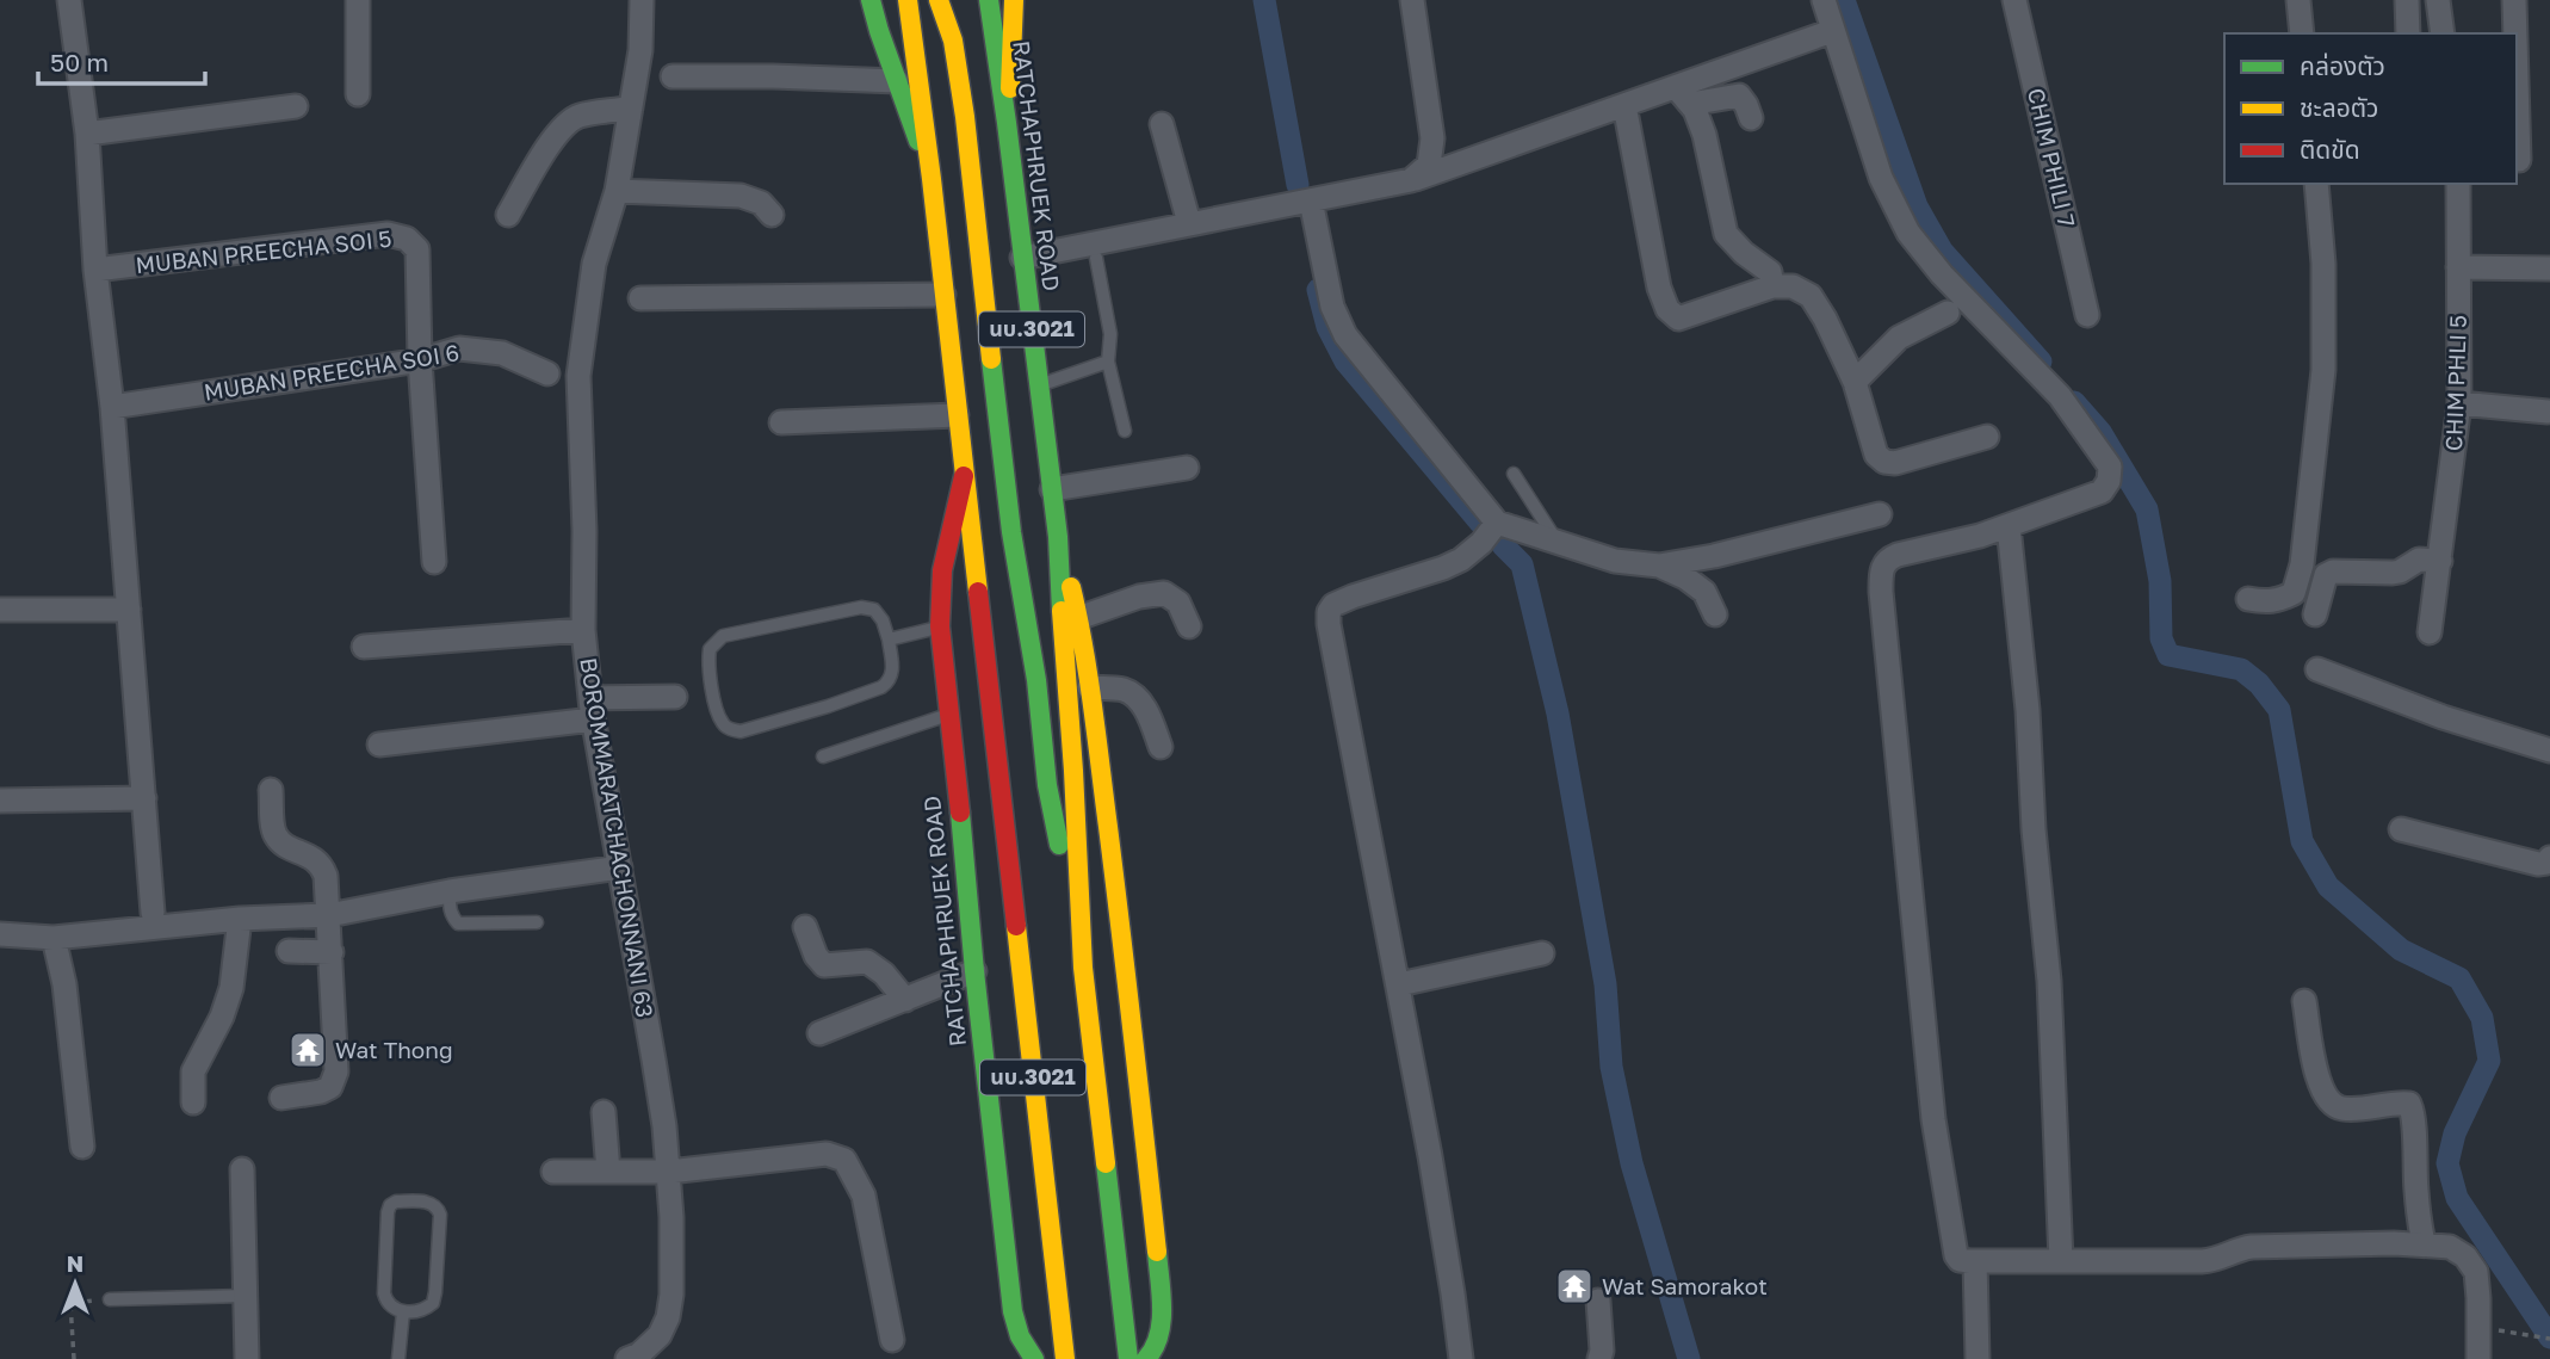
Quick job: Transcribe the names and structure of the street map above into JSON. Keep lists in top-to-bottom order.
{
  "streets": {
    "main road": ["RATCHAPHRUEK ROAD", "นบ.3021"],
    "street": [
      "CHIM PHILI 7",
      "MUBAN PREECHA SOI 5",
      "MUBAN PREECHA SOI 6",
      "CHIM PHLI 5",
      "BOROMMARATCHACHONNANI 63"
    ]
  },
  "crossings": [
    ["MUBAN PREECHA SOI 5", "MUBAN PREECHA SOI 6"]
  ],
  "places": {
    "temple": ["Wat Thong", "Wat Samorakot"]
  },
  "legend": ["คล่องตัว", "ชะลอตัว", "ติดขัด"],
  "scale_bar": "50 m",
  "north": "top"
}
